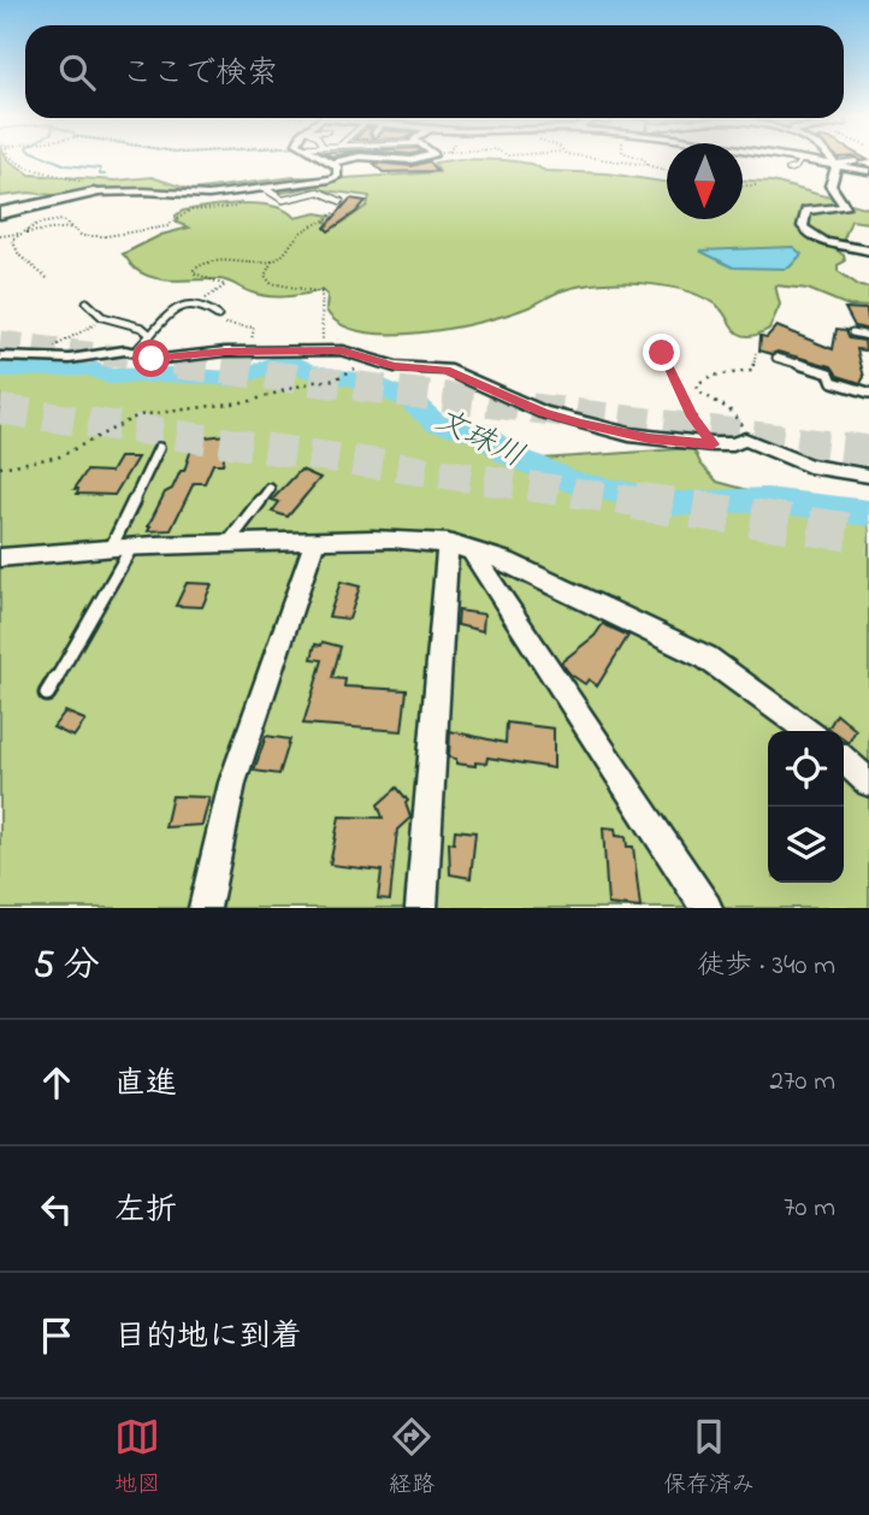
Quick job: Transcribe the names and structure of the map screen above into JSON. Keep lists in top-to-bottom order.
{
  "water": ["文珠川"],
  "north": "bottom",
  "page": {
    "search": "ここで検索",
    "heading": ["5 分", "徒歩 · 340 m"],
    "list": [
      ["直進", "270 m"],
      ["左折", "70 m"],
      "目的地に到着"
    ],
    "nav": ["地図", "経路", "保存済み"]
  }
}
